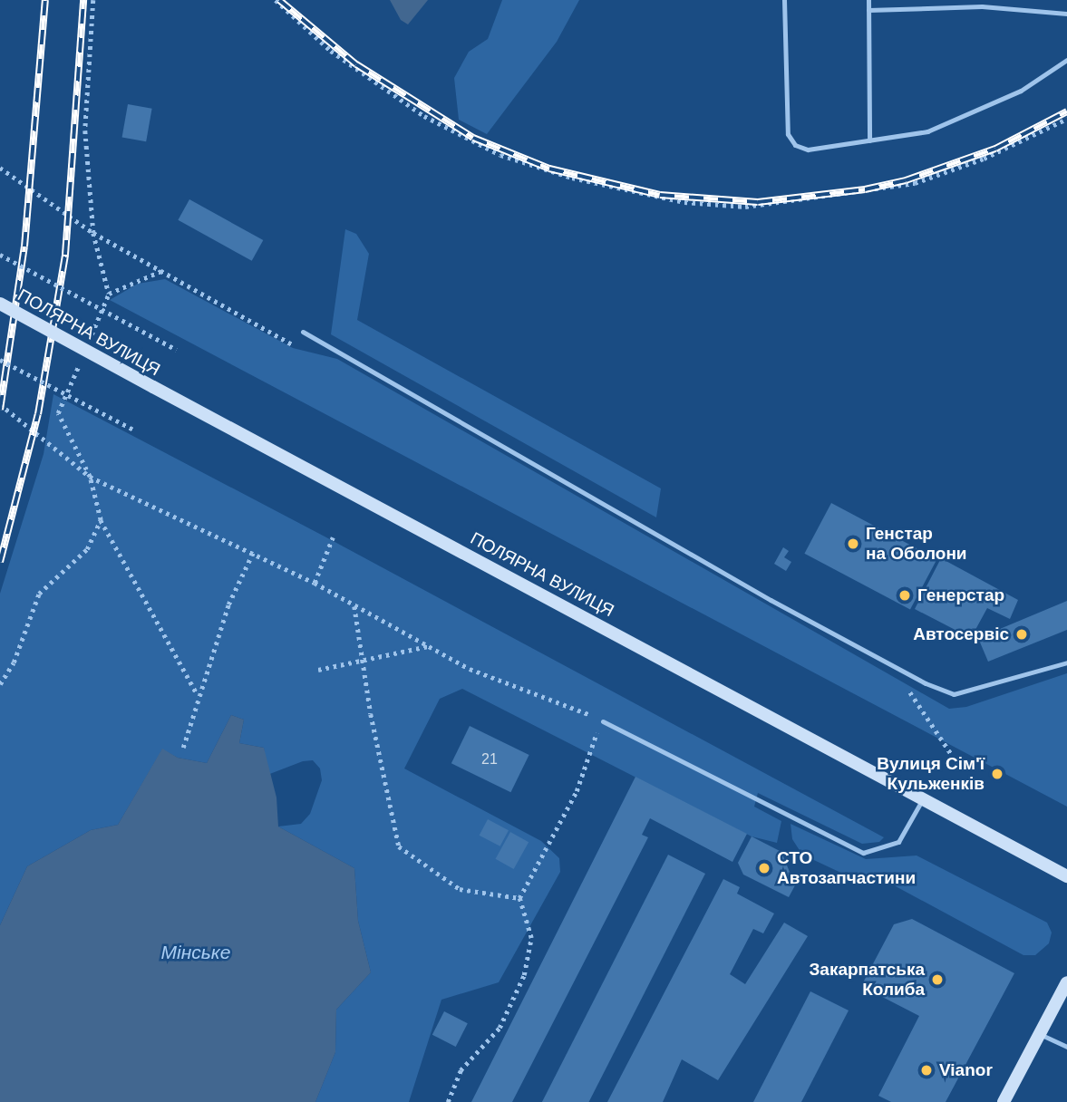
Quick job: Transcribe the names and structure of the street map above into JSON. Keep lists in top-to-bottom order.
{
  "streets": {
    "main road": ["ПОЛЯРНА ВУЛИЦЯ"]
  },
  "water": ["Мінське"],
  "places": [
    "Генстар на Оболони",
    "Генерстар",
    "Автосервіс",
    "Вулиця Сім'ї Кульженків",
    "СТО Автозапчастини",
    "Закарпатська Колиба",
    "Vianor"
  ],
  "house_numbers": ["21"]
}
